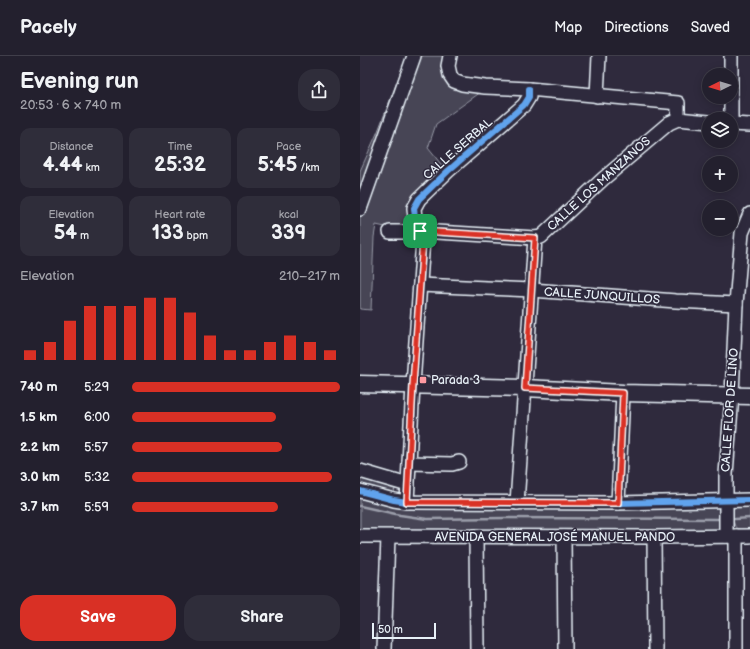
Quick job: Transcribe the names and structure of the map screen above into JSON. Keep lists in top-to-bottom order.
{
  "streets": {
    "street": [
      "CALLE SERBAL",
      "CALLE LOS MANZANOS",
      "CALLE JUNQUILLOS",
      "CALLE FLOR DE LINO",
      "AVENIDA GENERAL JOSÉ MANUEL PANDO"
    ]
  },
  "crossings": [
    ["CALLE SERBAL", "CALLE LOS MANZANOS"],
    ["CALLE SERBAL", "CALLE JUNQUILLOS"],
    ["CALLE JUNQUILLOS", "CALLE FLOR DE LINO"],
    ["CALLE FLOR DE LINO", "AVENIDA GENERAL JOSÉ MANUEL PANDO"]
  ],
  "places": {
    "transit": ["Parada 3"]
  },
  "scale_bar": "50 m",
  "north": "left",
  "page": {
    "header": "Pacely",
    "nav": ["Map", "Directions", "Saved"],
    "heading": ["Evening run", "20:53 · 6 × 740 m"],
    "map_buttons": ["+", "−"],
    "stats": [
      ["Distance", "4.44 km"],
      ["Time", "25:32"],
      ["Pace", "5:45 /km"],
      ["Elevation", "54 m"],
      ["Heart rate", "133 bpm"],
      ["kcal", "339"]
    ],
    "chart": ["Elevation", "210–217 m"],
    "list": [
      {
        "name": "740 m",
        "note": "5:29"
      },
      {
        "name": "1.5 km",
        "note": "6:00"
      },
      {
        "name": "2.2 km",
        "note": "5:57"
      },
      {
        "name": "3.0 km",
        "note": "5:32"
      },
      {
        "name": "3.7 km",
        "note": "5:59"
      }
    ],
    "buttons": ["Save", "Share"],
    "scale": "50 m"
  }
}
